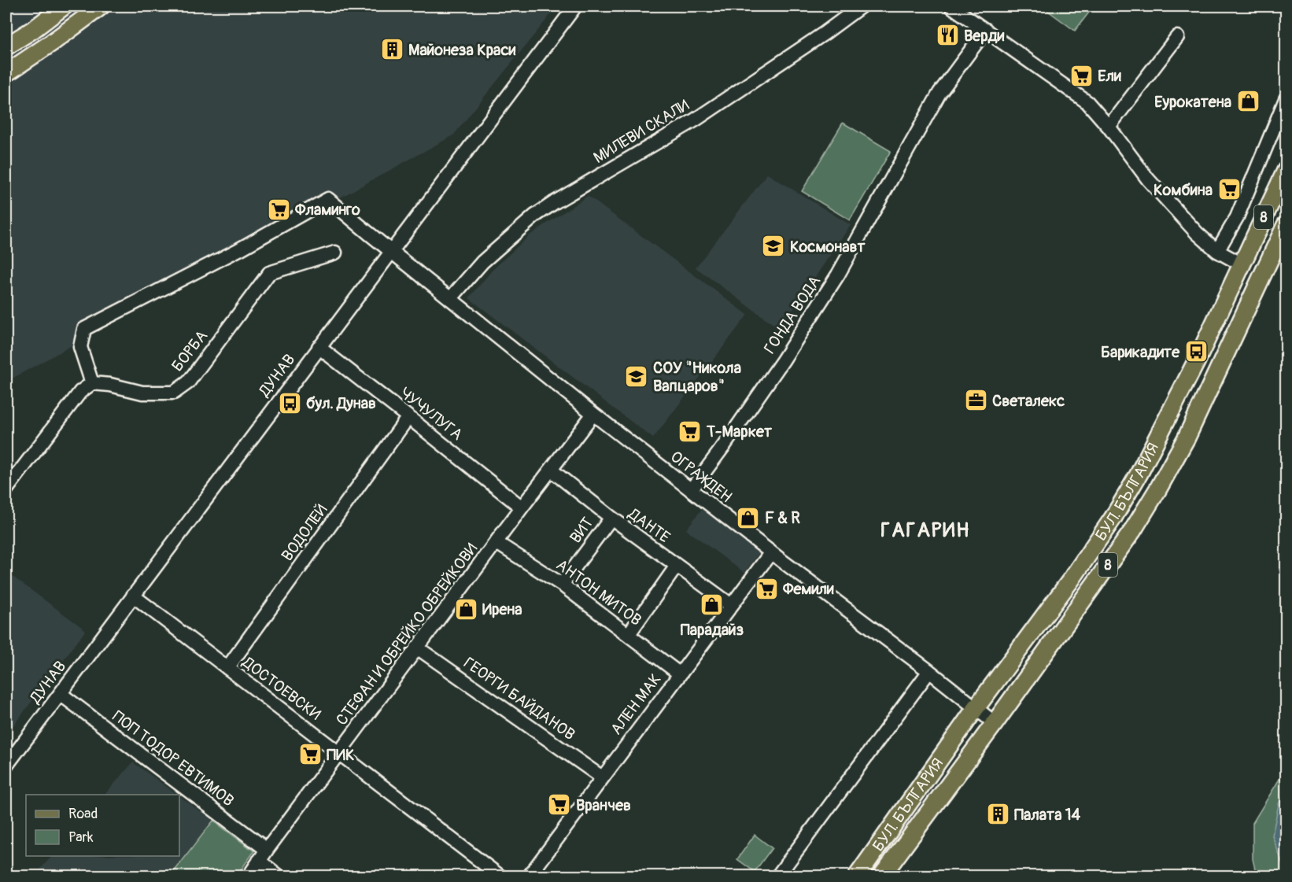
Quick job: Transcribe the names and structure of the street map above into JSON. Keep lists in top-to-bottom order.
{
  "streets": {
    "main road": ["8", "БУЛ. БЪЛГАРИЯ"],
    "street": [
      "МИЛЕВИ СКАЛИ",
      "ГОНДА ВОДА",
      "БОРБА",
      "ДУНАВ",
      "ЧУЧУЛУГА",
      "ОГРАЖДЕН",
      "ДАНТЕ",
      "ВИТ",
      "ВОДОЛЕЙ",
      "АНТОН МИТОВ",
      "СТЕФАН И ОБРЕЙКО ОБРЕЙКОВИ",
      "ДОСТОЕВСКИ",
      "ГЕОРГИ БАЙДАНОВ",
      "АЛЕН МАК",
      "ПОП ТОДОР ЕВТИМОВ"
    ]
  },
  "crossings": [
    ["МИЛЕВИ СКАЛИ", "ОГРАЖДЕН"],
    ["8", "ОГРАЖДЕН"],
    ["ГОНДА ВОДА", "ОГРАЖДЕН"],
    ["ДУНАВ", "ЧУЧУЛУГА"],
    ["ДУНАВ", "ОГРАЖДЕН"],
    ["ДУНАВ", "ДОСТОЕВСКИ"],
    ["ДУНАВ", "ПОП ТОДОР ЕВТИМОВ"],
    ["ЧУЧУЛУГА", "ВОДОЛЕЙ"],
    ["ЧУЧУЛУГА", "СТЕФАН И ОБРЕЙКО ОБРЕЙКОВИ"],
    ["ОГРАЖДЕН", "БУЛ. БЪЛГАРИЯ"],
    ["ОГРАЖДЕН", "СТЕФАН И ОБРЕЙКО ОБРЕЙКОВИ"],
    ["ОГРАЖДЕН", "АЛЕН МАК"],
    ["ДАНТЕ", "ВИТ"],
    ["ДАНТЕ", "СТЕФАН И ОБРЕЙКО ОБРЕЙКОВИ"],
    ["ДАНТЕ", "АЛЕН МАК"],
    ["ВИТ", "АНТОН МИТОВ"],
    ["ВОДОЛЕЙ", "ДОСТОЕВСКИ"],
    ["АНТОН МИТОВ", "СТЕФАН И ОБРЕЙКО ОБРЕЙКОВИ"],
    ["АНТОН МИТОВ", "АЛЕН МАК"],
    ["СТЕФАН И ОБРЕЙКО ОБРЕЙКОВИ", "ДОСТОЕВСКИ"],
    ["СТЕФАН И ОБРЕЙКО ОБРЕЙКОВИ", "ГЕОРГИ БАЙДАНОВ"],
    ["СТЕФАН И ОБРЕЙКО ОБРЕЙКОВИ", "ПОП ТОДОР ЕВТИМОВ"],
    ["ГЕОРГИ БАЙДАНОВ", "АЛЕН МАК"]
  ],
  "districts": ["ГАГАРИН"],
  "places": {
    "restaurant": ["Верди"],
    "building": ["Майонеза Краси", "Палата 14"],
    "supermarket": [
      "Ели",
      "Комбина",
      "Фламинго",
      "Т-Маркет",
      "Фемили",
      "ПИК",
      "Вранчев"
    ],
    "shop": [
      "Еурокатена",
      "F & R",
      "Парадайз",
      "Ирена"
    ],
    "school or university": ["Космонавт", "СОУ \"Никола Вапцаров\""],
    "bus stop": ["Барикадите", "бул. Дунав"],
    "office": ["Светалекс"]
  },
  "legend": ["Road", "Park"]
}
